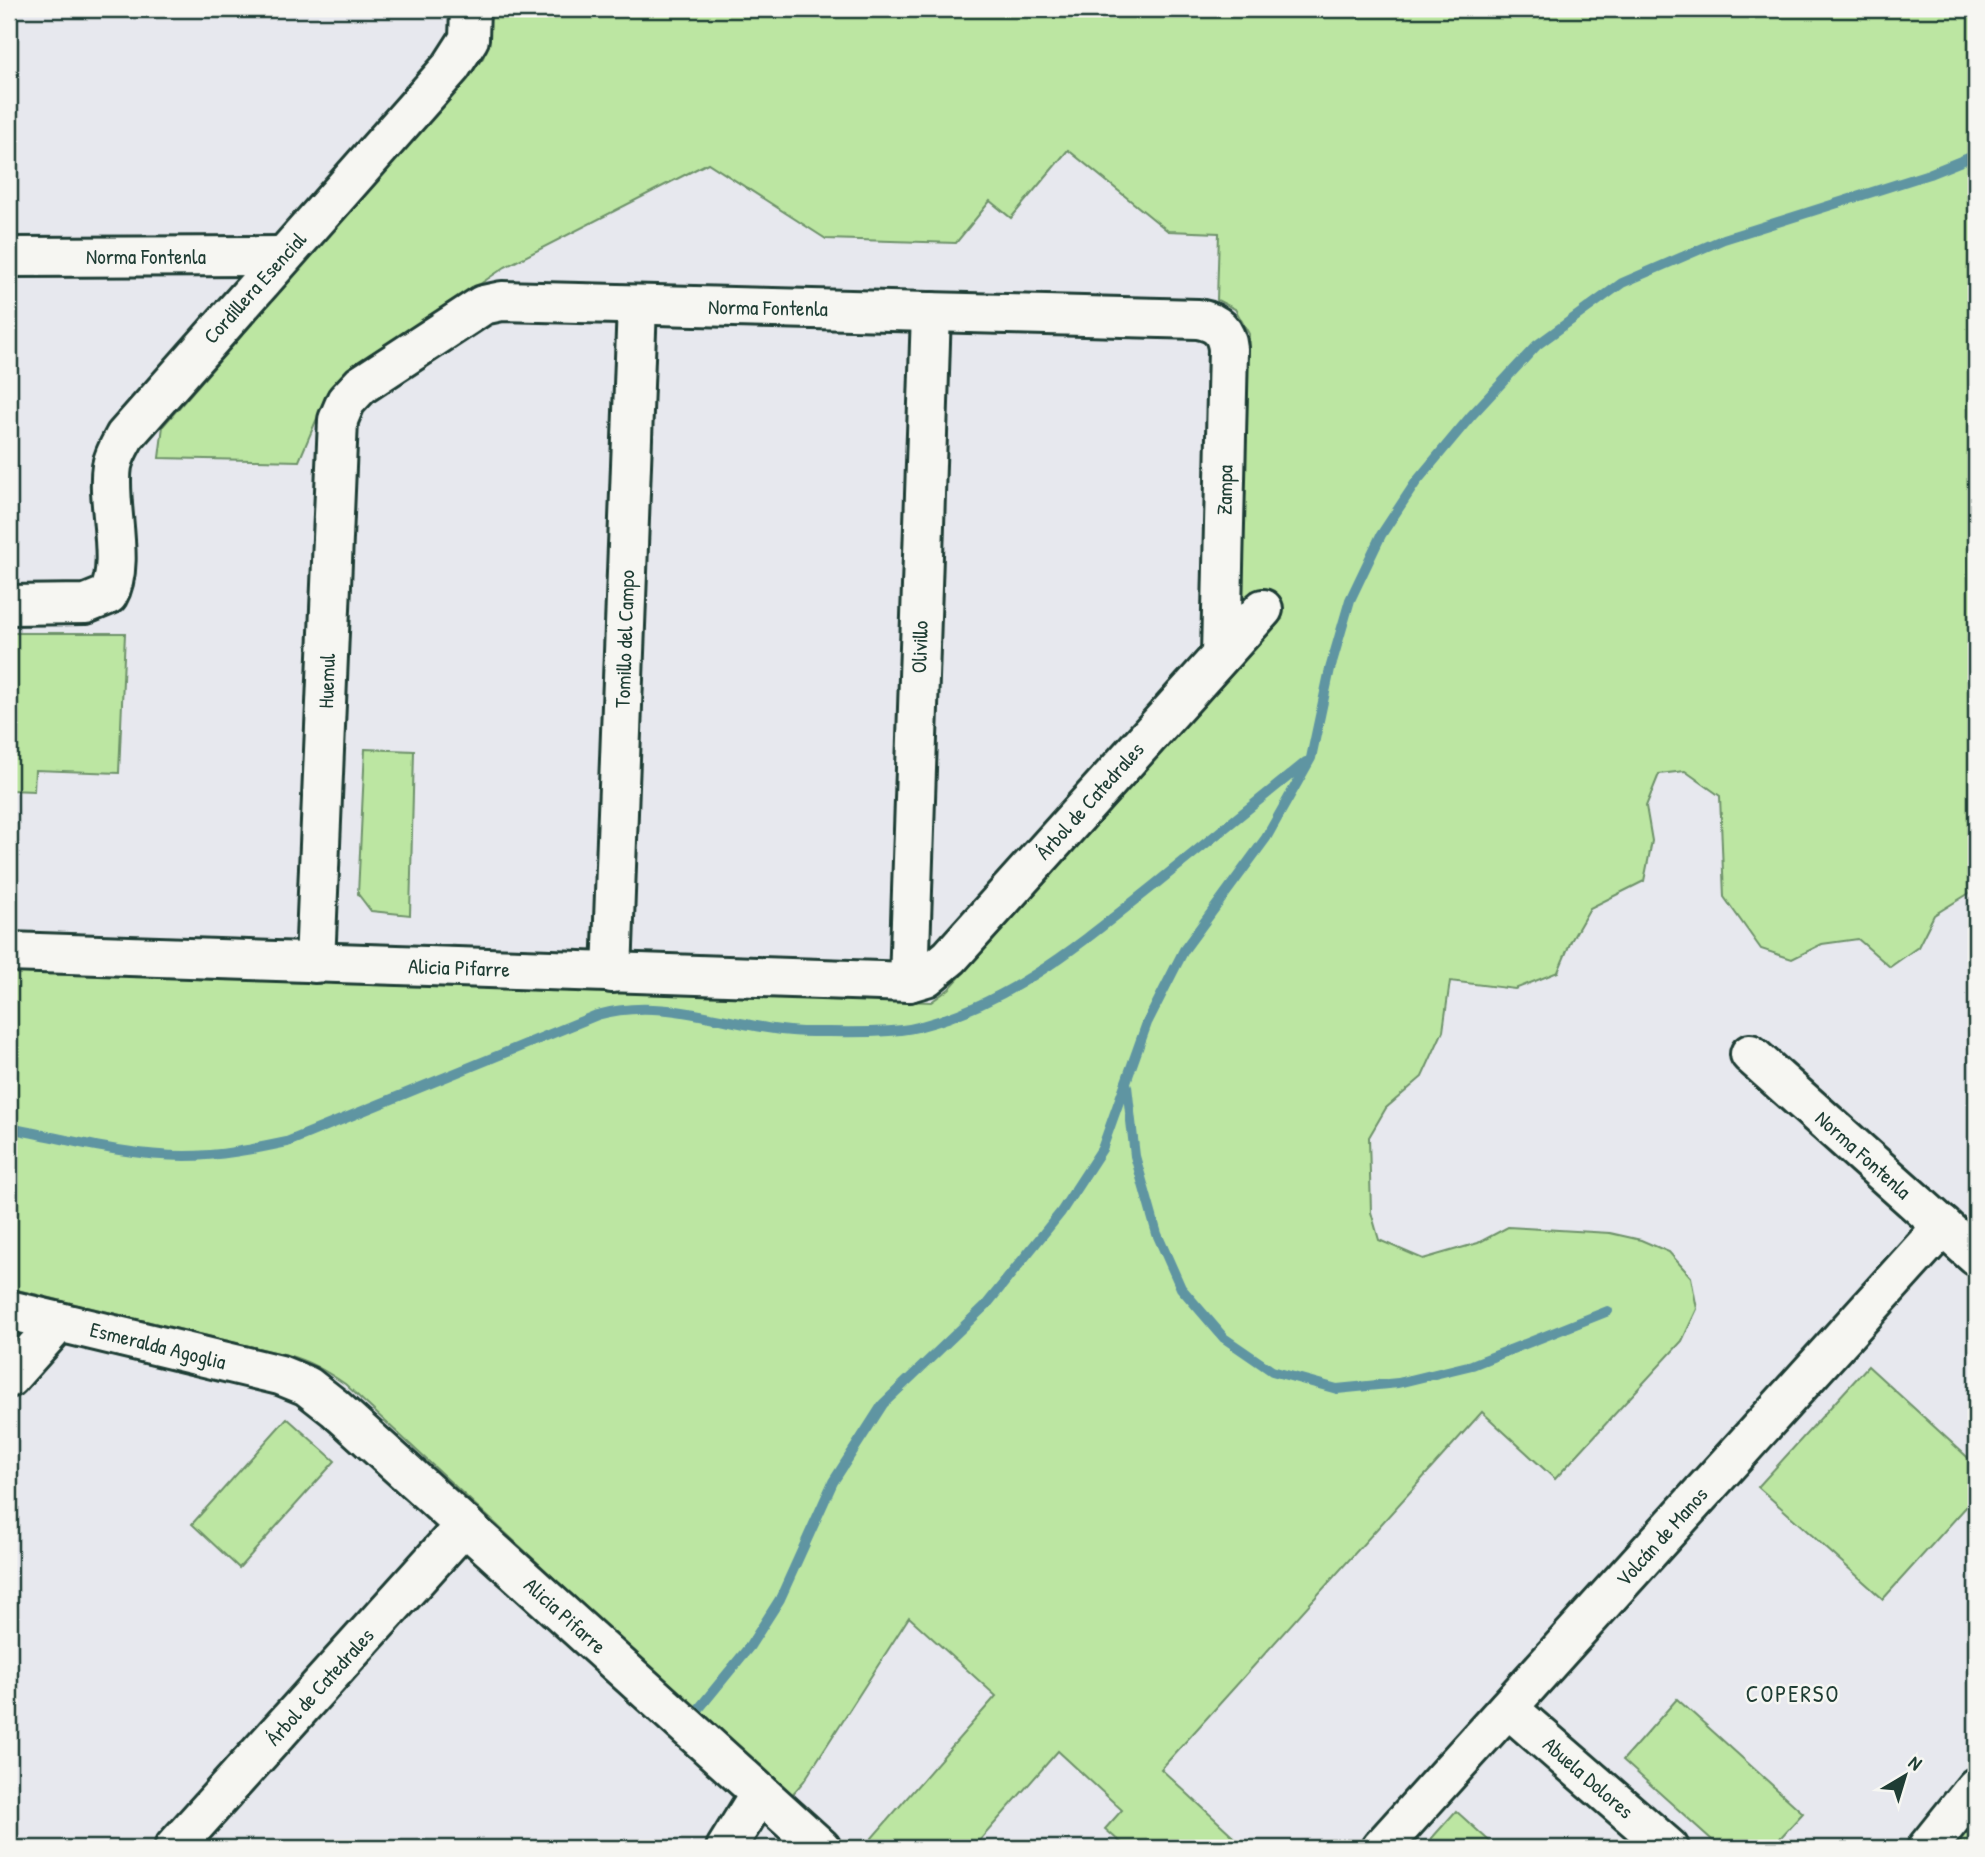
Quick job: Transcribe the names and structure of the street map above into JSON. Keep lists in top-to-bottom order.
{
  "streets": {
    "street": [
      "Norma Fontenla",
      "Cordillera Esencial",
      "Zampa",
      "Tomillo del Campo",
      "Olivillo",
      "Huemul",
      "Árbol de Catedrales",
      "Alicia Pifarre",
      "Esmeralda Agoglia",
      "Volcán de Manos",
      "Abuela Dolores"
    ]
  },
  "crossings": [
    ["Norma Fontenla", "Cordillera Esencial"],
    ["Norma Fontenla", "Zampa"],
    ["Norma Fontenla", "Tomillo del Campo"],
    ["Norma Fontenla", "Olivillo"],
    ["Norma Fontenla", "Huemul"],
    ["Norma Fontenla", "Volcán de Manos"],
    ["Zampa", "Árbol de Catedrales"],
    ["Tomillo del Campo", "Alicia Pifarre"],
    ["Olivillo", "Árbol de Catedrales"],
    ["Olivillo", "Alicia Pifarre"],
    ["Huemul", "Alicia Pifarre"],
    ["Árbol de Catedrales", "Alicia Pifarre"],
    ["Alicia Pifarre", "Esmeralda Agoglia"],
    ["Volcán de Manos", "Abuela Dolores"]
  ],
  "districts": ["COPERSO"],
  "north": "top right"
}
